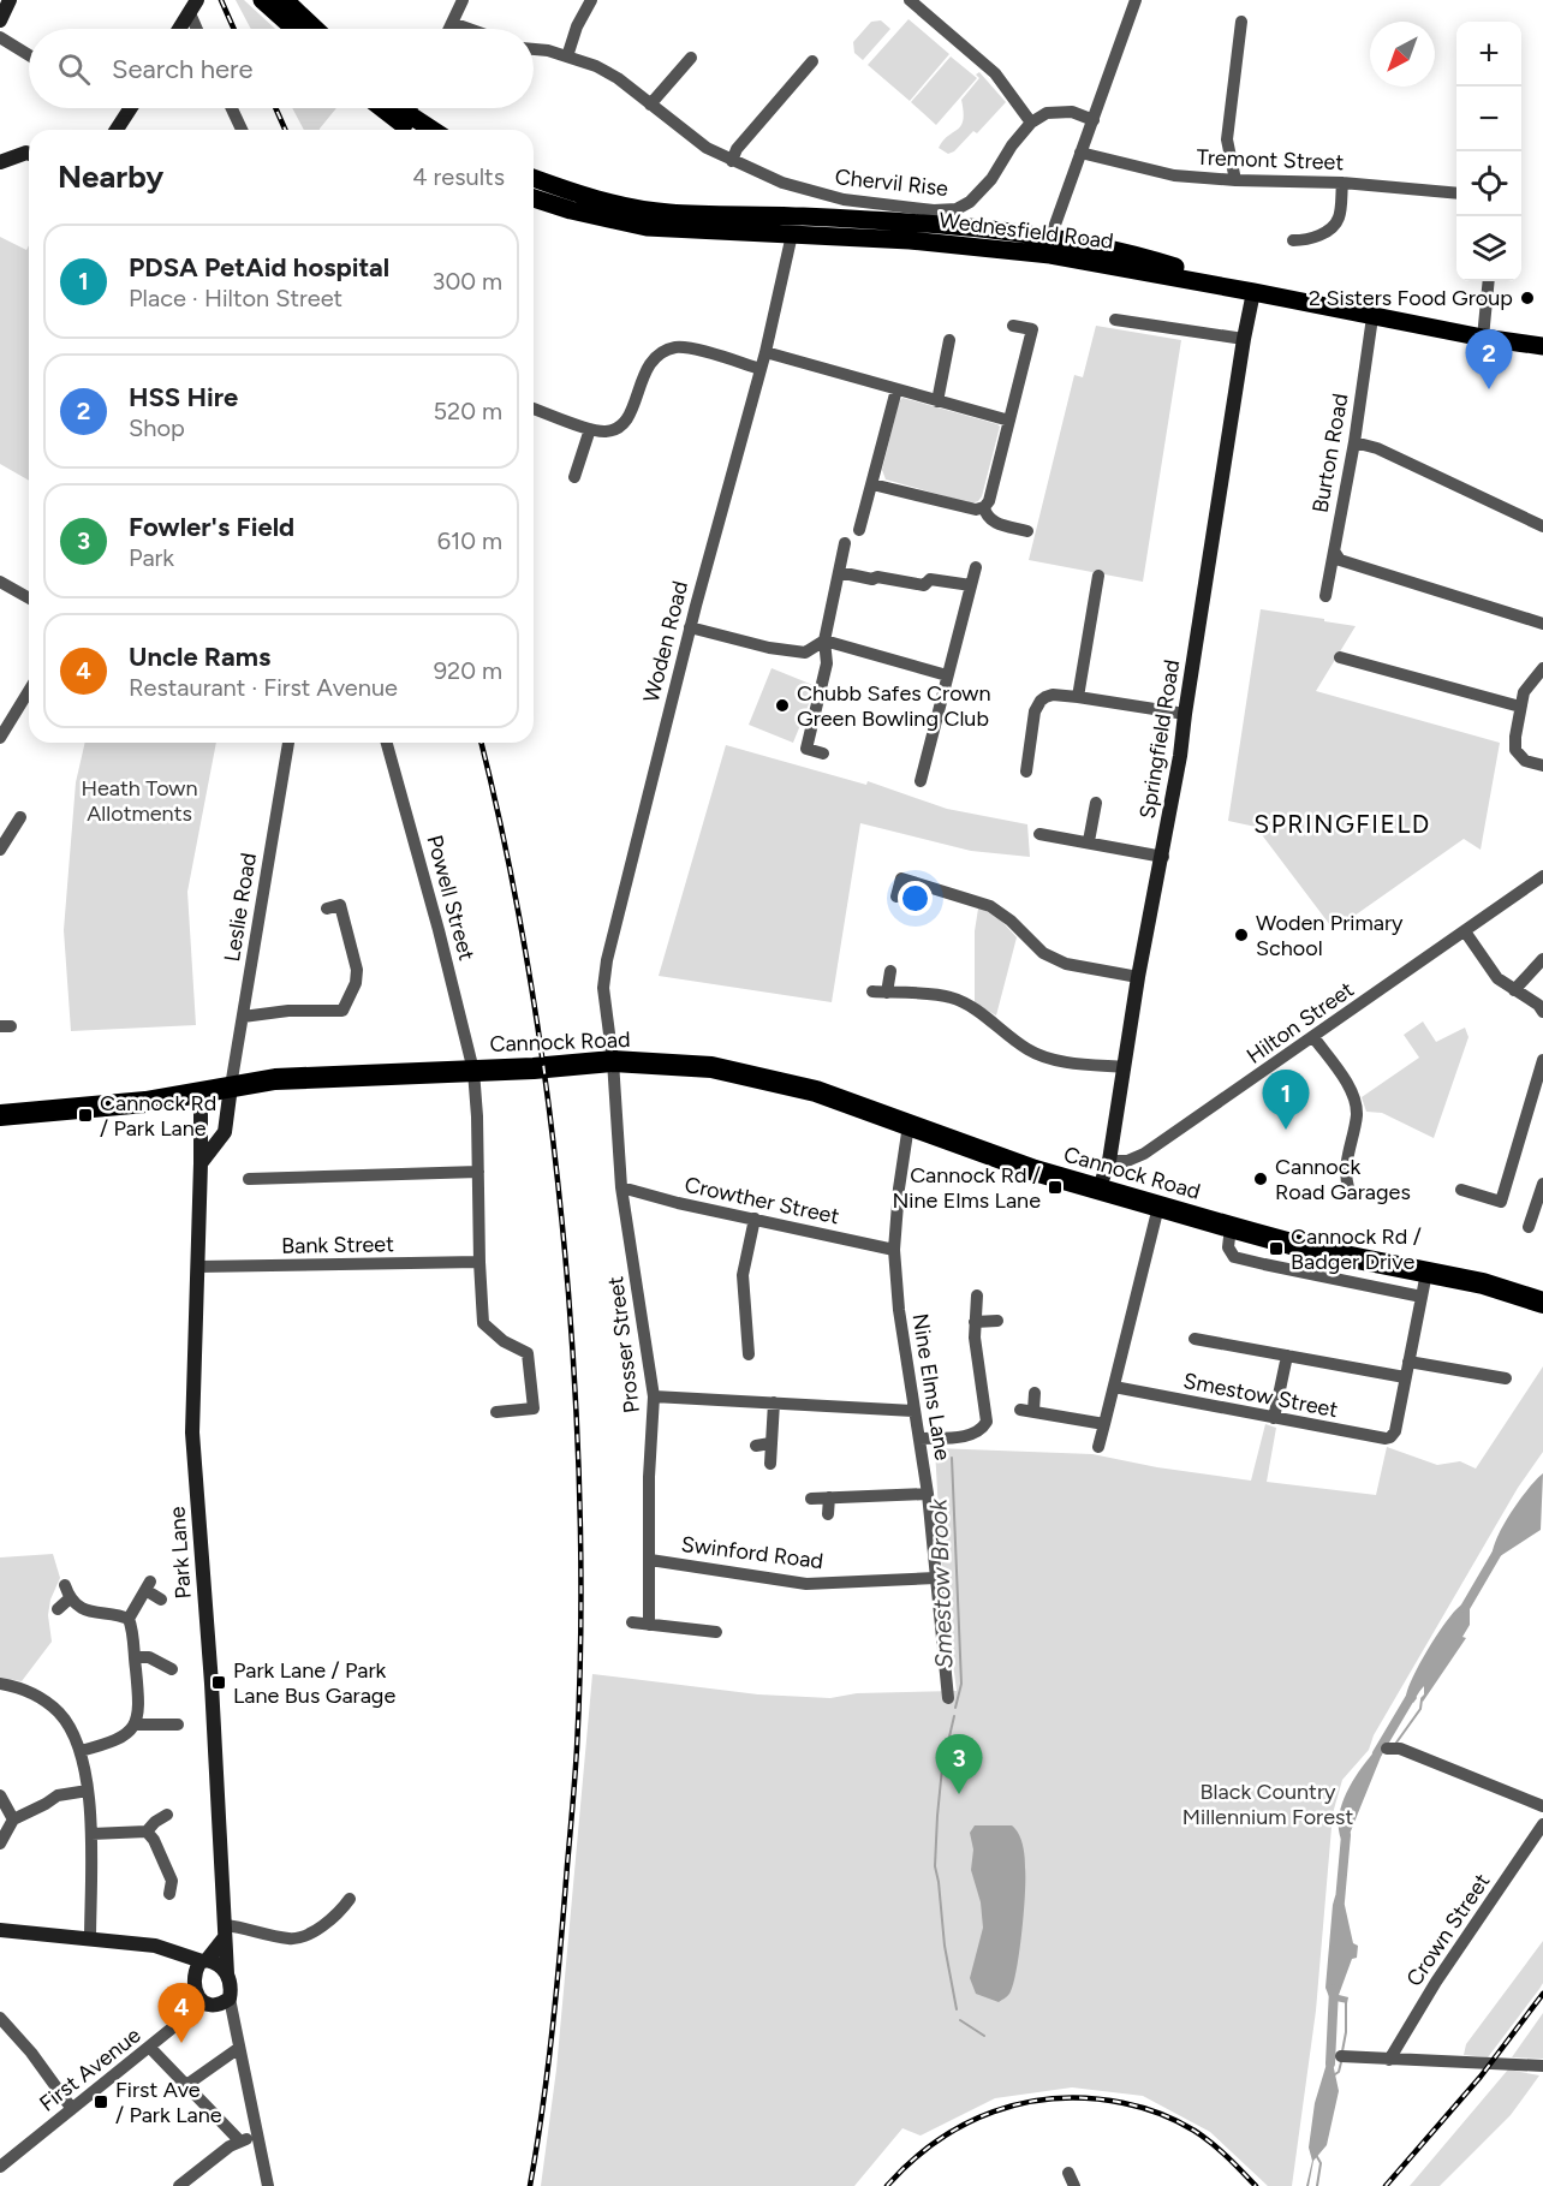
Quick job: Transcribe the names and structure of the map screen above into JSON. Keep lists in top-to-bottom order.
{
  "streets": {
    "highway": ["Cannock Road"],
    "main road": ["Wednesfield Road"],
    "street": [
      "Tremont Street",
      "Chervil Rise",
      "Burton Road",
      "Woden Road",
      "Springfield Road",
      "Powell Street",
      "Leslie Road",
      "Hilton Street",
      "Crowther Street",
      "Bank Street",
      "Prosser Street",
      "Nine Elms Lane",
      "Smestow Street",
      "Park Lane",
      "Swinford Road",
      "Crown Street",
      "First Avenue"
    ]
  },
  "crossings": [
    ["Wednesfield Road", "Burton Road"],
    ["Wednesfield Road", "Woden Road"],
    ["Wednesfield Road", "Springfield Road"],
    ["Woden Road", "Cannock Road"],
    ["Woden Road", "Prosser Street"],
    ["Springfield Road", "Hilton Street"],
    ["Springfield Road", "Cannock Road"],
    ["Powell Street", "Cannock Road"],
    ["Powell Street", "Bank Street"],
    ["Leslie Road", "Cannock Road"],
    ["Cannock Road", "Prosser Street"],
    ["Cannock Road", "Nine Elms Lane"],
    ["Cannock Road", "Park Lane"],
    ["Crowther Street", "Prosser Street"],
    ["Crowther Street", "Nine Elms Lane"],
    ["Bank Street", "Park Lane"],
    ["Prosser Street", "Swinford Road"],
    ["Nine Elms Lane", "Swinford Road"],
    ["Park Lane", "First Avenue"]
  ],
  "districts": ["SPRINGFIELD"],
  "water": ["Smestow Brook"],
  "parks": ["Heath Town Allotments", "Black Country Millennium Forest"],
  "places": {
    "other": [
      "2 Sisters Food Group",
      "Chubb Safes Crown Green Bowling Club",
      "Woden Primary School",
      "Cannock Road Garages"
    ],
    "transit": [
      "Cannock Rd / Park Lane",
      "Cannock Rd / Nine Elms Lane",
      "Cannock Rd / Badger Drive",
      "Park Lane / Park Lane Bus Garage",
      "First Ave / Park Lane"
    ]
  },
  "north": "bottom left",
  "page": {
    "map_buttons": ["+", "−"],
    "search": "Search here",
    "heading": ["Nearby", "4 results"],
    "list": [
      {
        "mark": "1",
        "name": "PDSA PetAid hospital",
        "note": "Place · Hilton Street",
        "value": "300 m"
      },
      {
        "mark": "2",
        "name": "HSS Hire",
        "note": "Shop",
        "value": "520 m"
      },
      {
        "mark": "3",
        "name": "Fowler's Field",
        "note": "Park",
        "value": "610 m"
      },
      {
        "mark": "4",
        "name": "Uncle Rams",
        "note": "Restaurant · First Avenue",
        "value": "920 m"
      }
    ],
    "pins": [
      "2",
      "1",
      "3",
      "4"
    ]
  }
}
